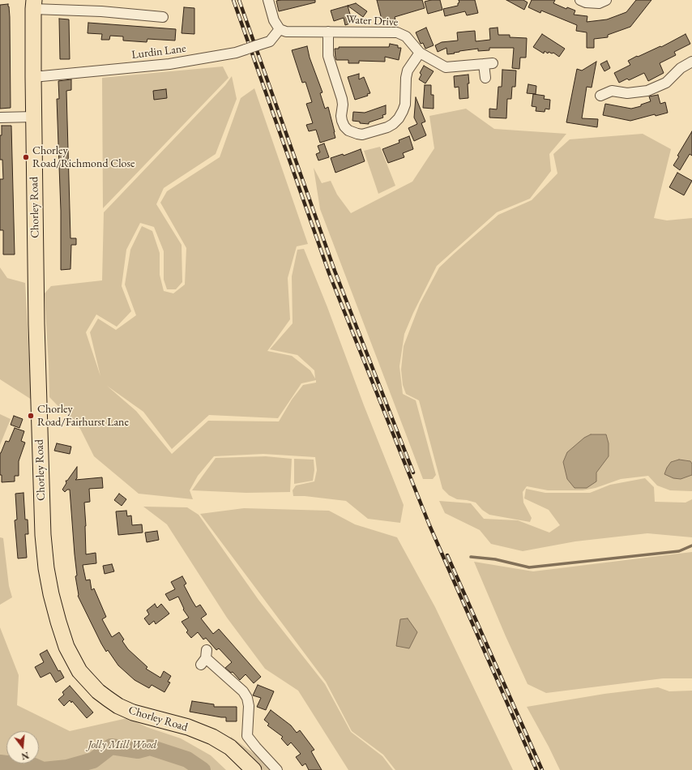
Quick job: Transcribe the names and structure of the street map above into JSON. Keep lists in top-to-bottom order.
{
  "streets": {
    "main road": ["Chorley Road"],
    "street": ["Water Drive", "Lurdin Lane"]
  },
  "crossings": [
    ["Water Drive", "Lurdin Lane"],
    ["Lurdin Lane", "Chorley Road"]
  ],
  "parks": ["Jolly Mill Wood"],
  "places": ["Chorley Road/Richmond Close", "Chorley Road/Fairhurst Lane"],
  "north": "bottom"
}
